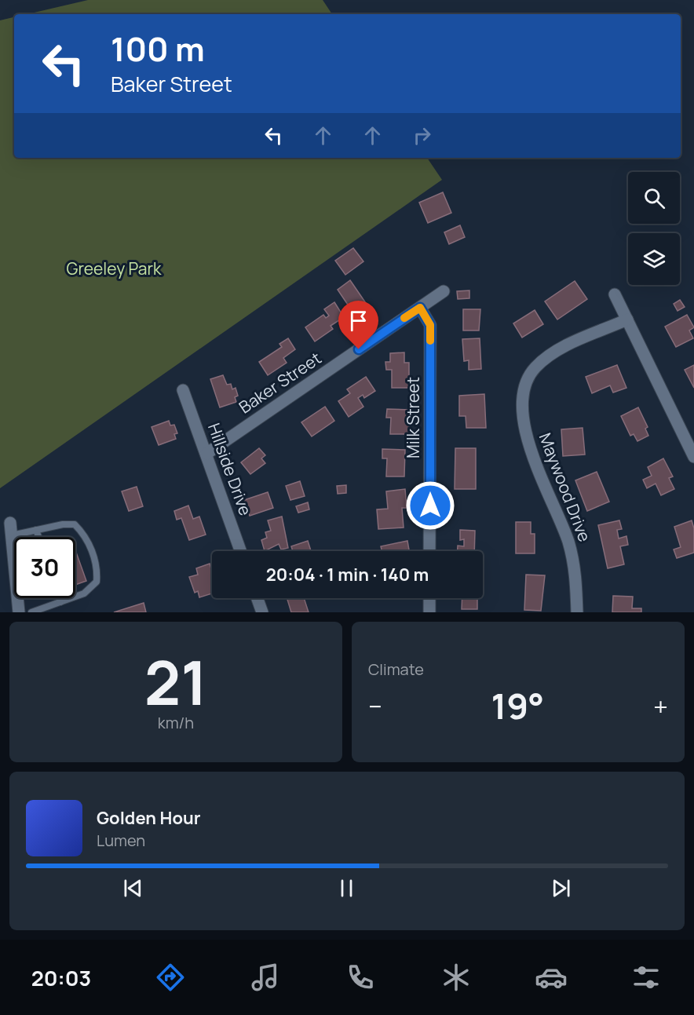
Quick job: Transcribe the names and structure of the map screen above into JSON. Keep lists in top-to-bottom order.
{
  "streets": {
    "street": [
      "Baker Street",
      "Milk Street",
      "Hillside Drive",
      "Maywood Drive"
    ]
  },
  "crossings": [
    ["Baker Street", "Milk Street"],
    ["Baker Street", "Hillside Drive"]
  ],
  "parks": ["Greeley Park"],
  "page": {
    "turn": ["100 m", "Baker Street"],
    "limit": "30",
    "trip": "20:04 · 1 min · 140 m",
    "tile": [
      ["21", "km/h"],
      "Climate"
    ],
    "heat": ["−", "19°", "+"],
    "song": ["Golden Hour", "Lumen"],
    "tabs": "20:03"
  }
}
